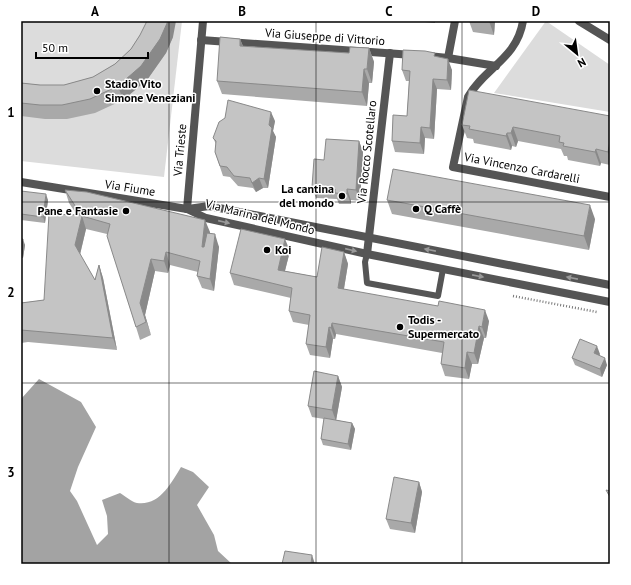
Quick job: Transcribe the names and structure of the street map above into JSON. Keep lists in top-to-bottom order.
{
  "streets": {
    "street": [
      "Via Giuseppe di Vittorio",
      "Via Trieste",
      "Via Rocco Scotellaro",
      "Via Vincenzo Cardarelli",
      "Via Fiume",
      "Via Marina del Mondo"
    ]
  },
  "crossings": [
    ["Via Giuseppe di Vittorio", "Via Trieste"],
    ["Via Giuseppe di Vittorio", "Via Rocco Scotellaro"],
    ["Via Giuseppe di Vittorio", "Via Vincenzo Cardarelli"],
    ["Via Trieste", "Via Fiume"],
    ["Via Trieste", "Via Marina del Mondo"],
    ["Via Rocco Scotellaro", "Via Marina del Mondo"],
    ["Via Fiume", "Via Marina del Mondo"]
  ],
  "places": [
    "Stadio Vito Simone Veneziani",
    "La cantina del mondo",
    "Q Caffè",
    "Pane e Fantasie",
    "Koi",
    "Todis - Supermercato"
  ],
  "scale_bar": "50 m",
  "north": "bottom right",
  "grid": {
    "columns": [
      "A",
      "B",
      "C",
      "D"
    ],
    "rows": ["1", "2", "3"]
  }
}
